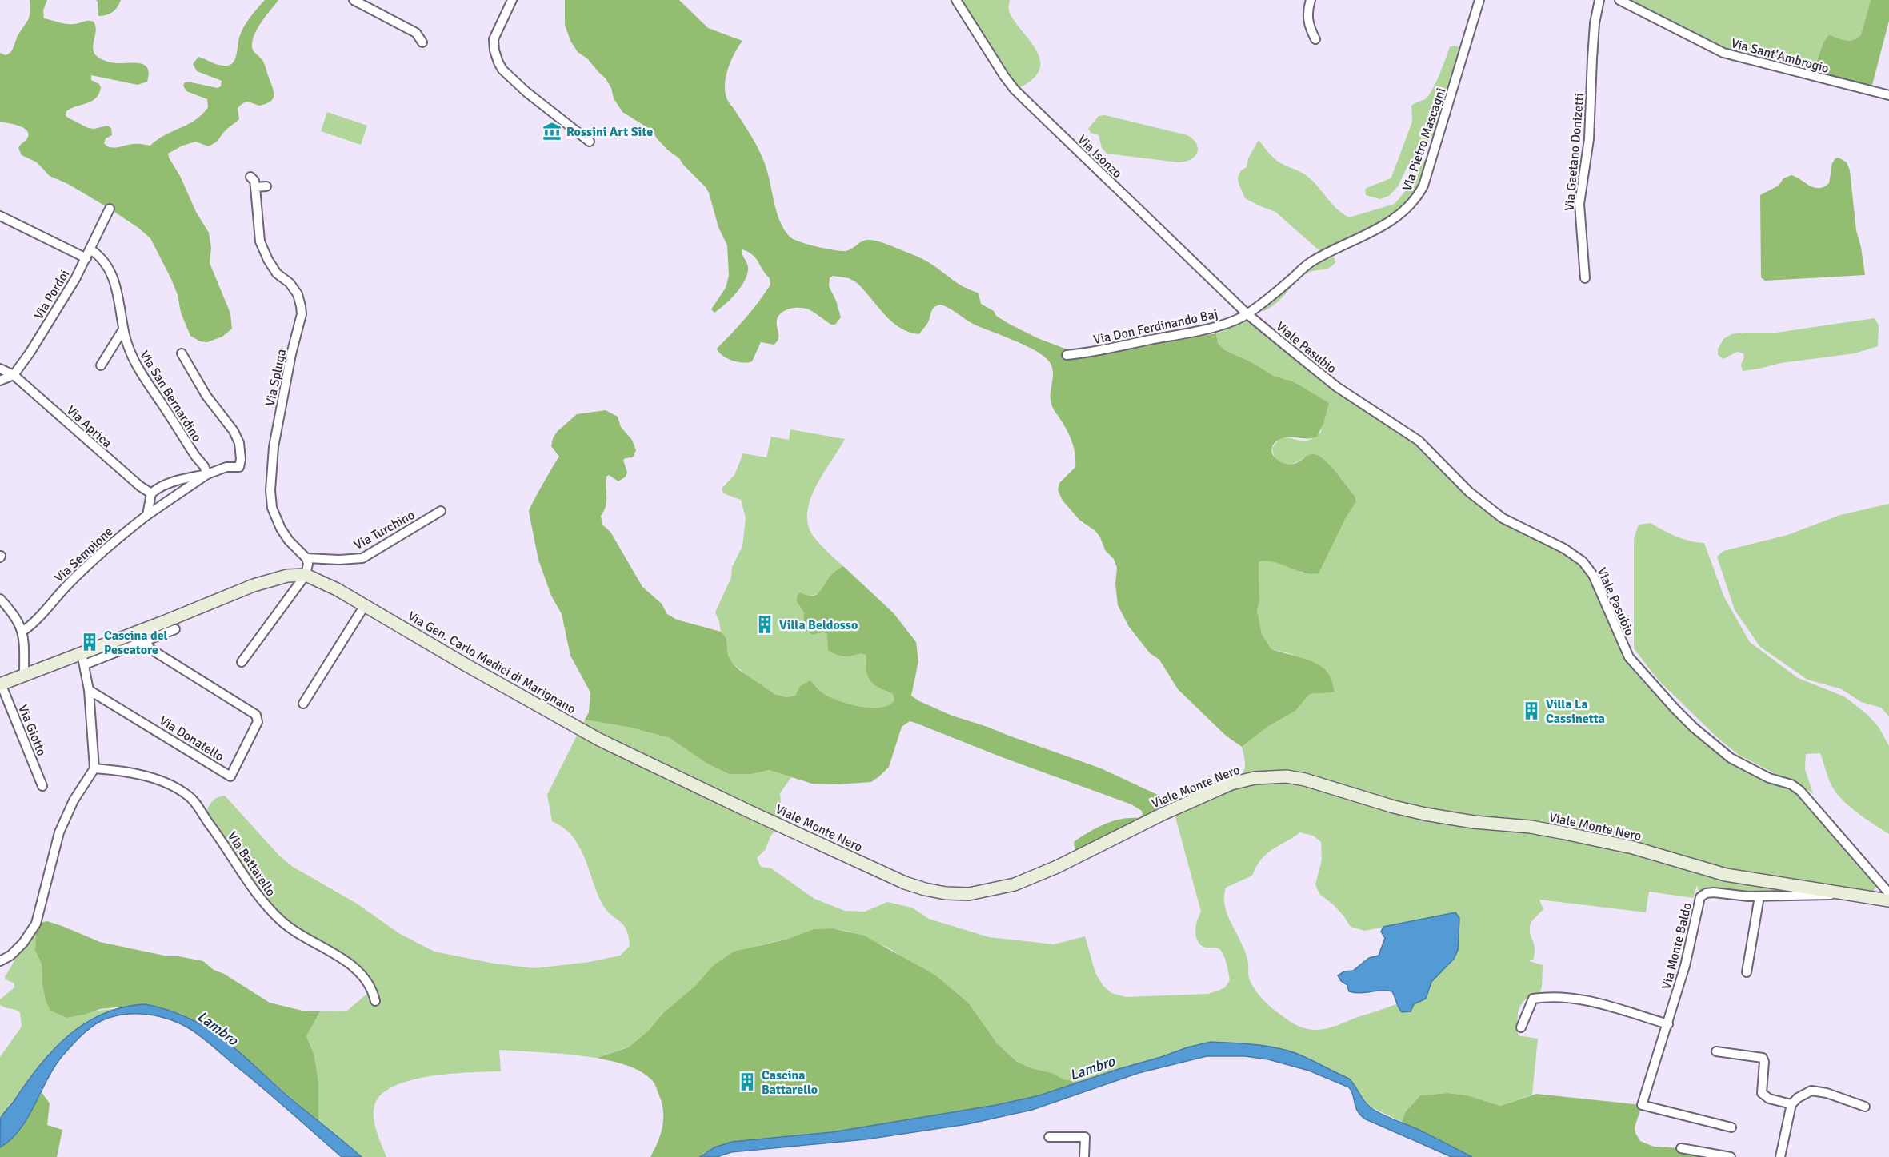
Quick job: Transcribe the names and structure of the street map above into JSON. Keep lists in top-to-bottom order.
{
  "streets": {
    "street": [
      "Via Sant'Ambrogio",
      "Via Pietro Mascagni",
      "Via Gaetano Donizetti",
      "Via Isonzo",
      "Via Pordoi",
      "Via Don Ferdinando Baj",
      "Viale Pasubio",
      "Via Spluga",
      "Via San Bernardino",
      "Via Aprica",
      "Via Turchino",
      "Via Sempione",
      "Via Gen. Carlo Medici di Marignano",
      "Via Giotto",
      "Via Donatello",
      "Viale Monte Nero",
      "Via Battarello",
      "Via Monte Baldo"
    ]
  },
  "crossings": [
    ["Via Pietro Mascagni", "Via Isonzo"],
    ["Via Pietro Mascagni", "Via Don Ferdinando Baj"],
    ["Via Pietro Mascagni", "Viale Pasubio"],
    ["Via Isonzo", "Via Don Ferdinando Baj"],
    ["Via Isonzo", "Viale Pasubio"],
    ["Via Pordoi", "Via San Bernardino"],
    ["Via Pordoi", "Via Aprica"],
    ["Via Don Ferdinando Baj", "Viale Pasubio"],
    ["Via Spluga", "Via Turchino"],
    ["Via Gen. Carlo Medici di Marignano", "Viale Monte Nero"],
    ["Viale Monte Nero", "Via Monte Baldo"]
  ],
  "water": ["Lambro"],
  "places": {
    "museum": ["Rossini Art Site"],
    "building": [
      "Villa Beldosso",
      "Cascina del Pescatore",
      "Villa La Cassinetta",
      "Cascina Battarello"
    ]
  }
}
